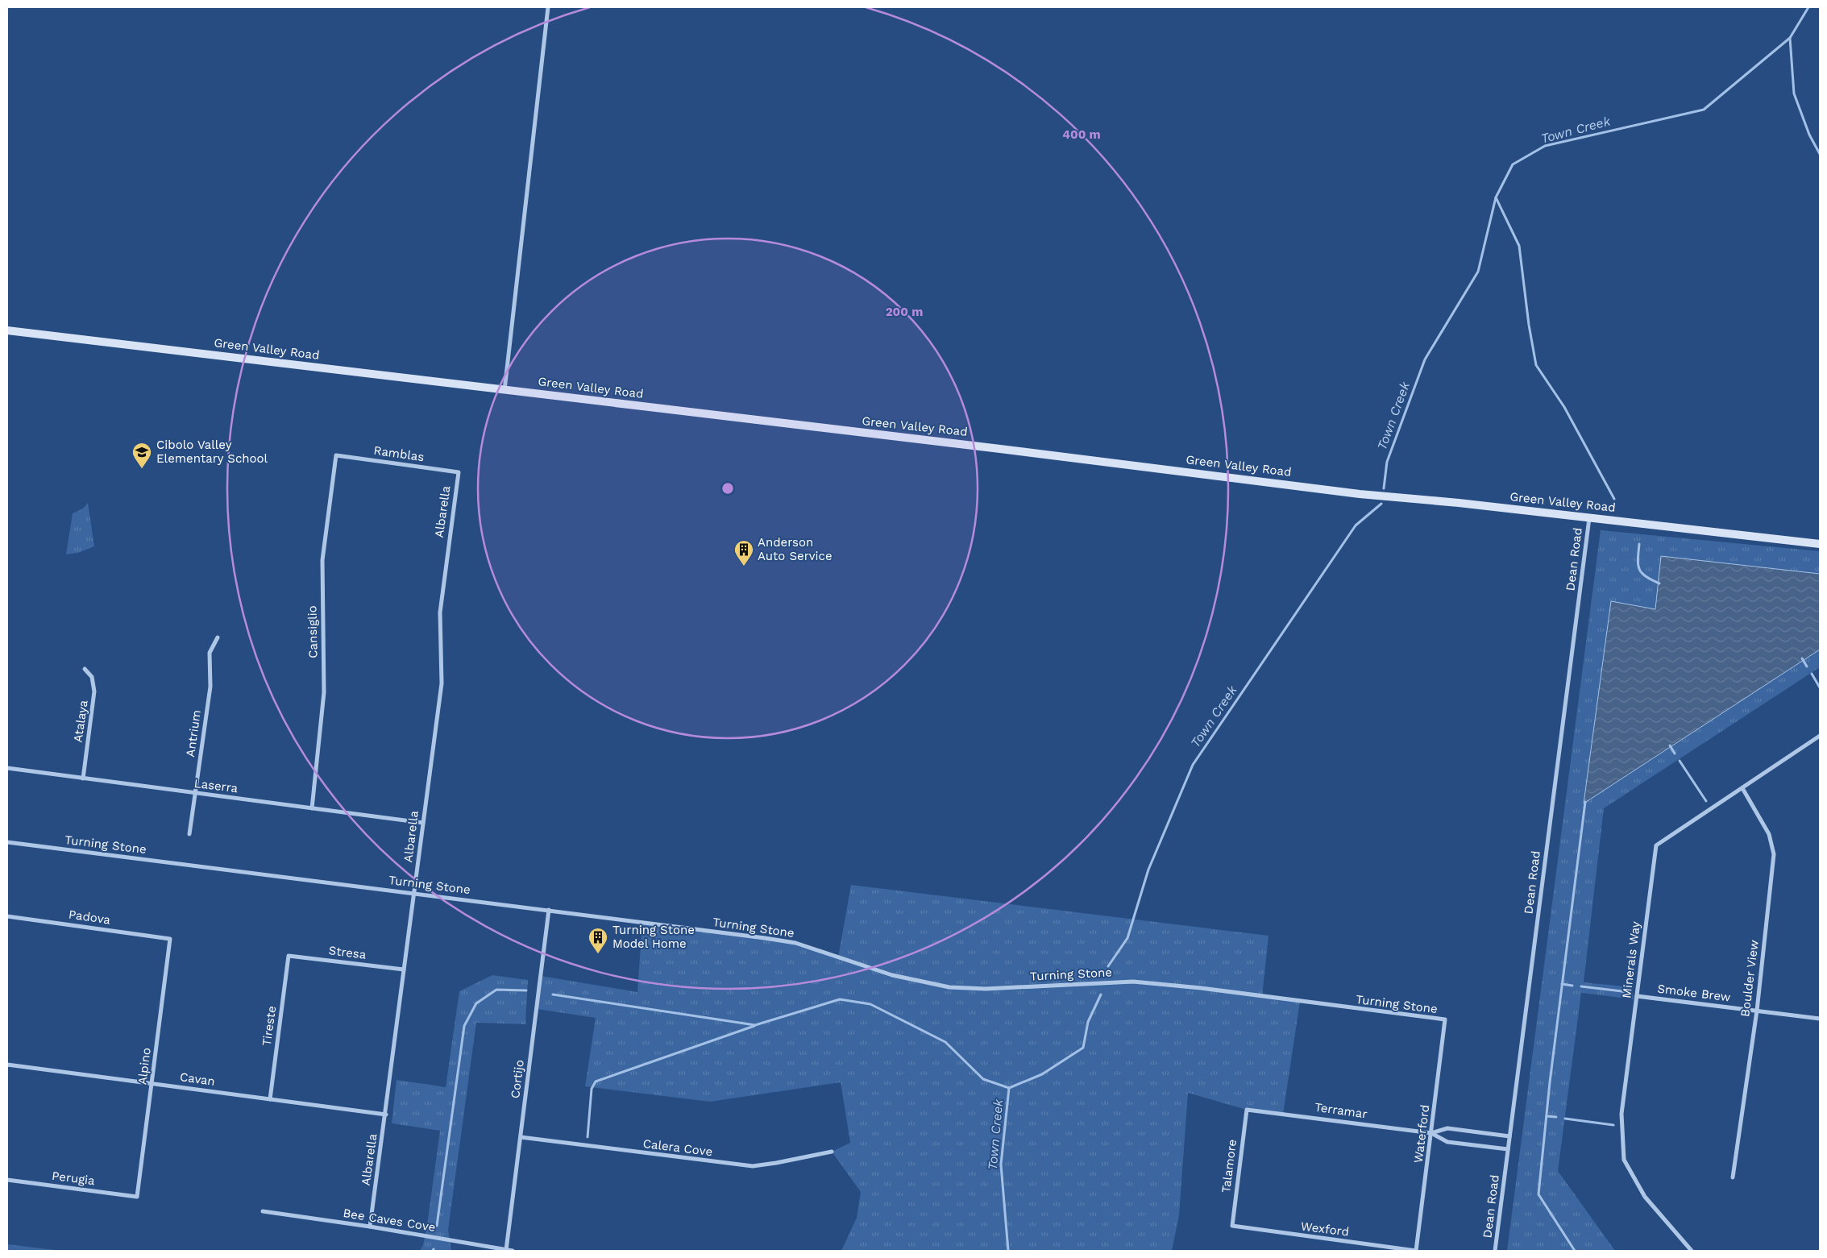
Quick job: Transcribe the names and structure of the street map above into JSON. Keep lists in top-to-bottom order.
{
  "streets": {
    "street": [
      "Green Valley Road",
      "Ramblas",
      "Albarella",
      "Dean Road",
      "Cansiglio",
      "Atalaya",
      "Antrium",
      "Laserra",
      "Turning Stone",
      "Padova",
      "Stresa",
      "Minerals Way",
      "Boulder View",
      "Smoke Brew",
      "Tireste",
      "Alpino",
      "Cavan",
      "Cortijo",
      "Terramar",
      "Waterford",
      "Calera Cove",
      "Talamore",
      "Perugia",
      "Bee Caves Cove",
      "Wexford"
    ]
  },
  "crossings": [
    ["Green Valley Road", "Dean Road"],
    ["Ramblas", "Albarella"],
    ["Ramblas", "Cansiglio"],
    ["Albarella", "Laserra"],
    ["Albarella", "Turning Stone"],
    ["Albarella", "Stresa"],
    ["Albarella", "Cavan"],
    ["Albarella", "Bee Caves Cove"],
    ["Dean Road", "Terramar"],
    ["Cansiglio", "Laserra"],
    ["Atalaya", "Laserra"],
    ["Antrium", "Laserra"],
    ["Turning Stone", "Cortijo"],
    ["Turning Stone", "Waterford"],
    ["Padova", "Alpino"],
    ["Stresa", "Tireste"],
    ["Minerals Way", "Boulder View"],
    ["Minerals Way", "Smoke Brew"],
    ["Boulder View", "Smoke Brew"],
    ["Tireste", "Cavan"],
    ["Alpino", "Cavan"],
    ["Alpino", "Perugia"],
    ["Cortijo", "Calera Cove"],
    ["Cortijo", "Bee Caves Cove"],
    ["Terramar", "Waterford"],
    ["Terramar", "Talamore"],
    ["Waterford", "Wexford"],
    ["Talamore", "Wexford"]
  ],
  "water": ["Town Creek"],
  "places": {
    "school or university": ["Cibolo Valley Elementary School"],
    "building": ["Anderson Auto Service", "Turning Stone Model Home"]
  },
  "rings": ["400 m", "200 m"]
}
